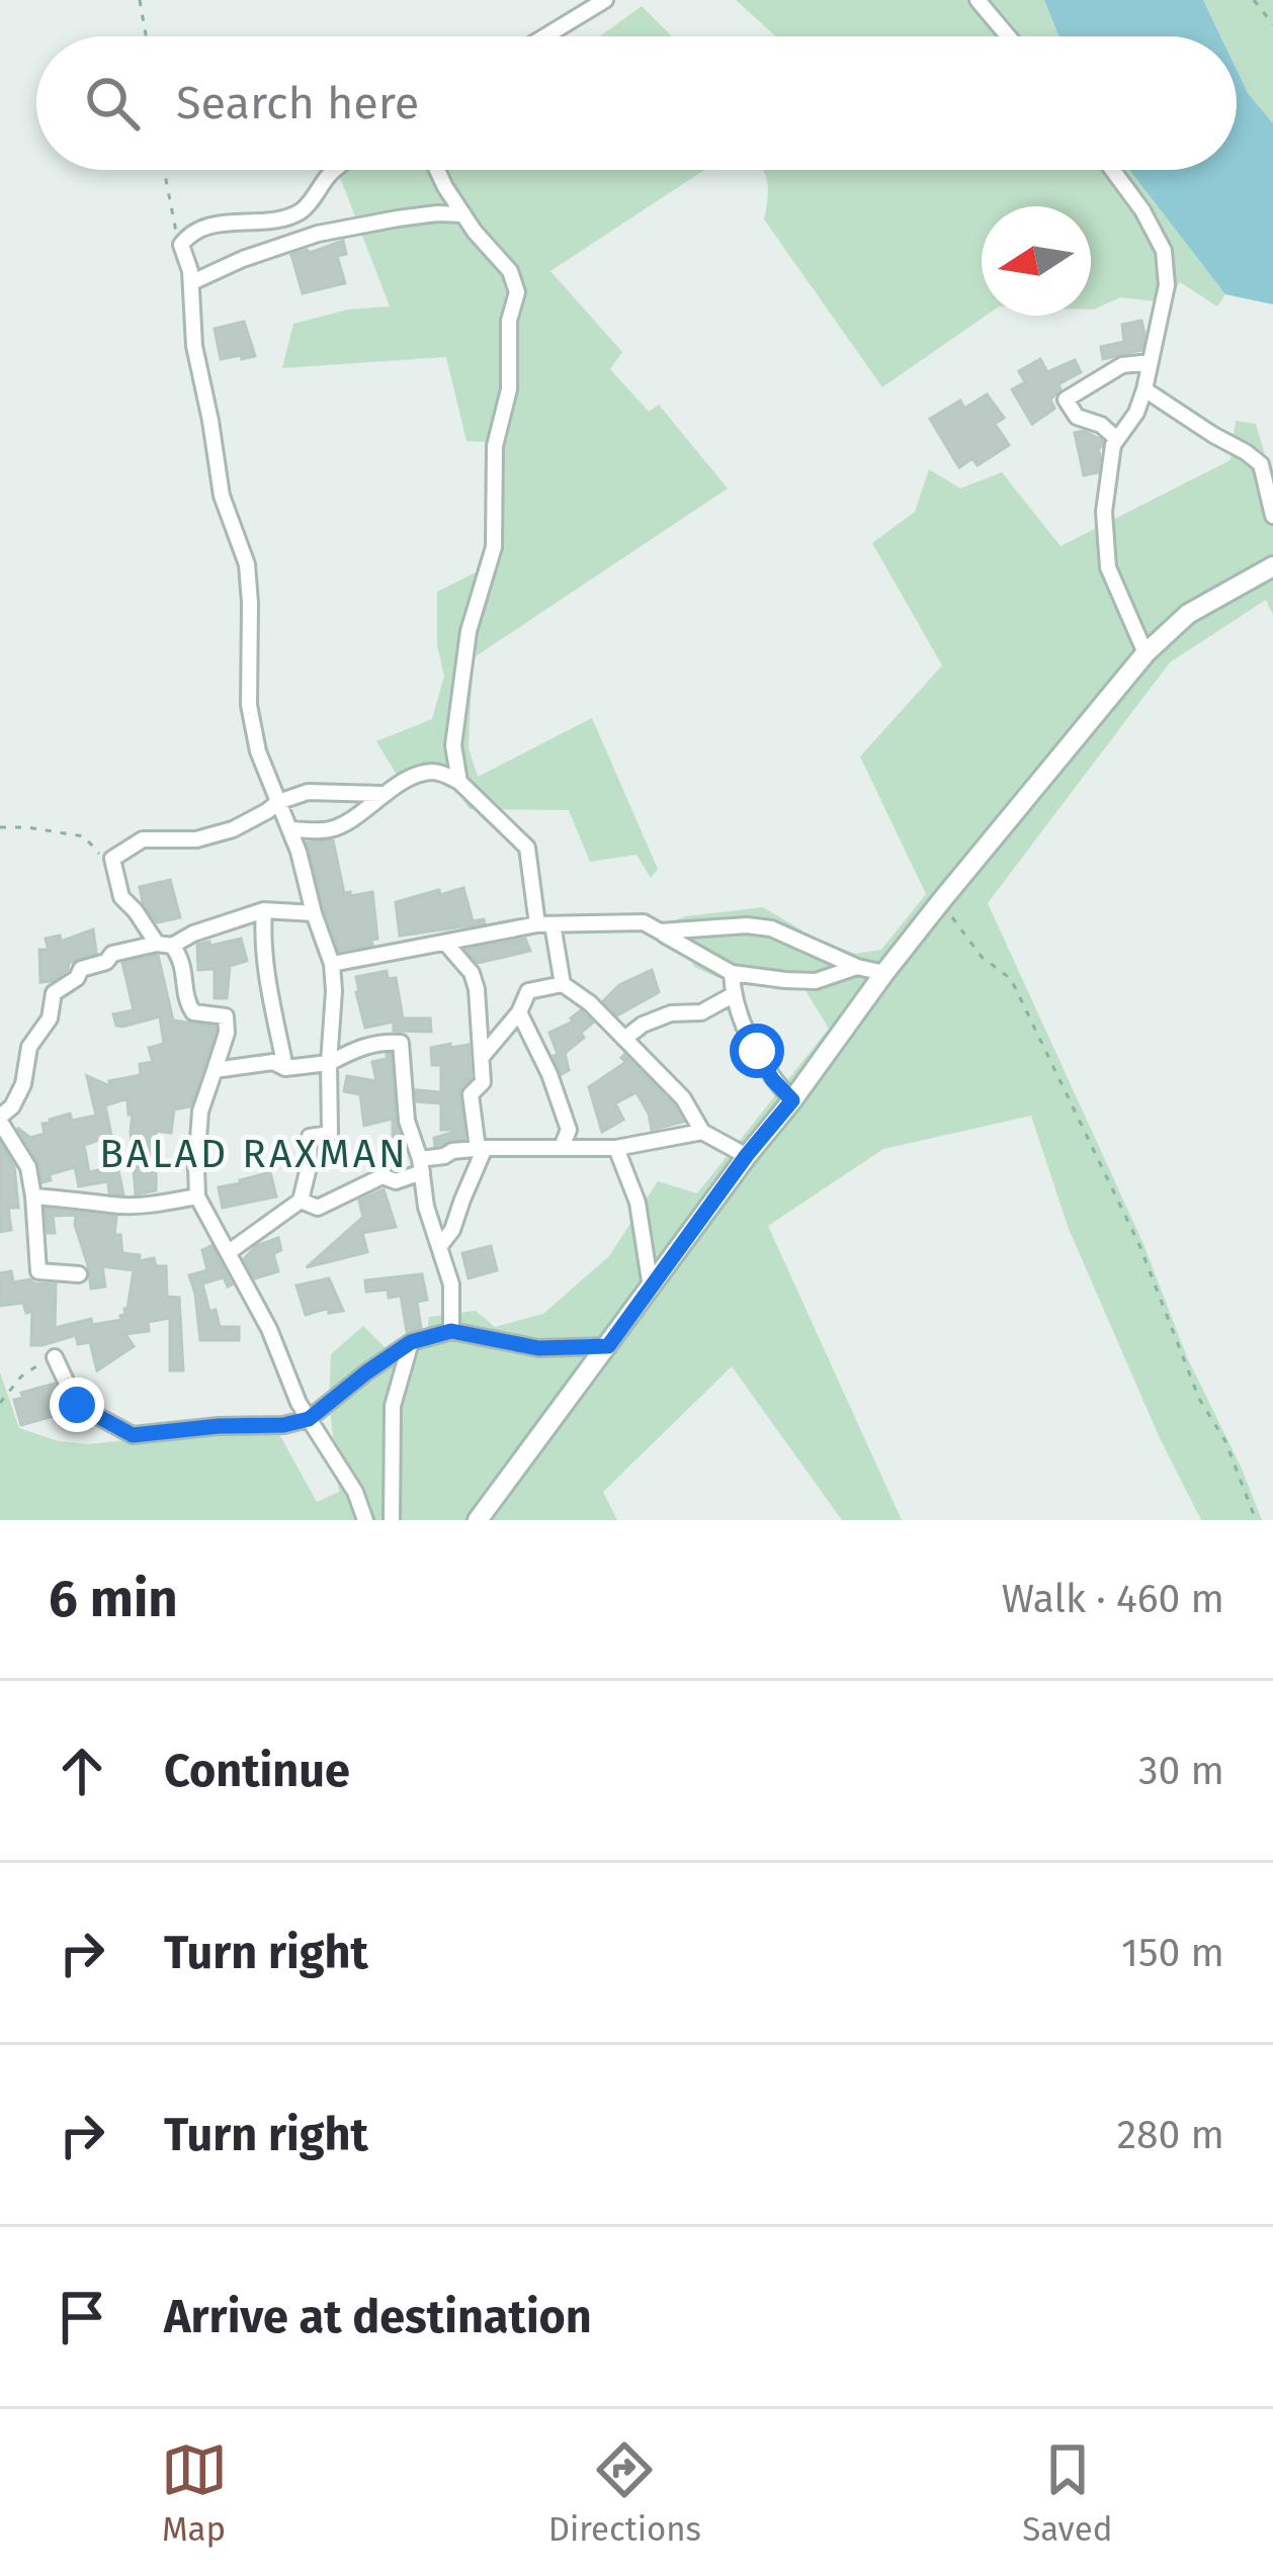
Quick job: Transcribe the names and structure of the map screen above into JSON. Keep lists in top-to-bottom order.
{
  "districts": ["BALAD RAXMAN"],
  "north": "left",
  "page": {
    "search": "Search here",
    "heading": ["6 min", "Walk · 460 m"],
    "list": [
      ["Continue", "30 m"],
      ["Turn right", "150 m"],
      ["Turn right", "280 m"],
      "Arrive at destination"
    ],
    "nav": ["Map", "Directions", "Saved"]
  }
}
